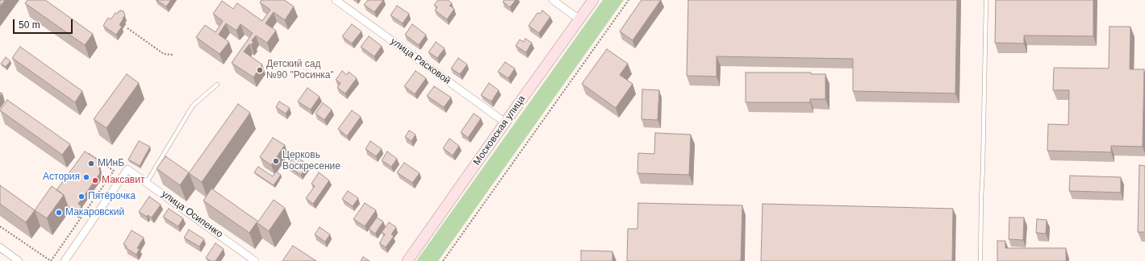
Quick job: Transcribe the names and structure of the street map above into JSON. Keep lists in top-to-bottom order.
{
  "streets": {
    "main road": ["Московская улица"],
    "street": ["улица Расковой", "улица Осипенко"]
  },
  "crossings": [
    ["улица Расковой", "Московская улица"]
  ],
  "places": [
    "Детский сад №90 \"Росинка\"",
    "Церковь Воскресение",
    "МИнБ",
    "Астория",
    "Максавит",
    "Пятёрочка",
    "Макаровский"
  ],
  "scale_bar": "50 m"
}
